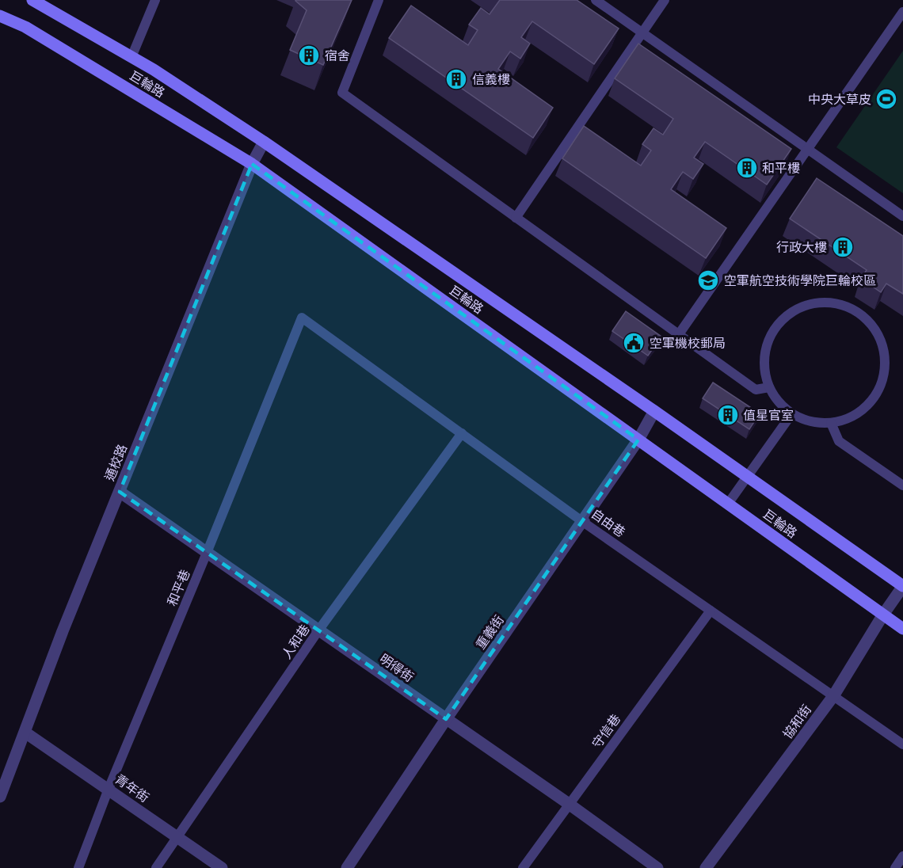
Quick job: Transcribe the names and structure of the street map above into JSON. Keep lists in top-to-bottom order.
{
  "streets": {
    "street": [
      "巨輪路",
      "通校路",
      "重義街",
      "明得街",
      "協和街",
      "青年街"
    ],
    "lane": [
      "自由巷",
      "和平巷",
      "人和巷",
      "守信巷"
    ]
  },
  "crossings": [
    ["巨輪路", "通校路"],
    ["巨輪路", "重義街"],
    ["巨輪路", "協和街"],
    ["通校路", "明得街"],
    ["通校路", "青年街"],
    ["自由巷", "和平巷"],
    ["自由巷", "重義街"],
    ["自由巷", "人和巷"],
    ["自由巷", "協和街"],
    ["自由巷", "守信巷"],
    ["和平巷", "明得街"],
    ["和平巷", "青年街"],
    ["重義街", "明得街"],
    ["人和巷", "明得街"],
    ["人和巷", "青年街"],
    ["明得街", "守信巷"]
  ],
  "places": {
    "building": [
      "宿舍",
      "信義樓",
      "和平樓",
      "行政大樓",
      "值星官室"
    ],
    "sports": ["中央大草皮"],
    "school or university": ["空軍航空技術學院巨輪校區"],
    "public building": ["空軍機校郵局"]
  }
}
